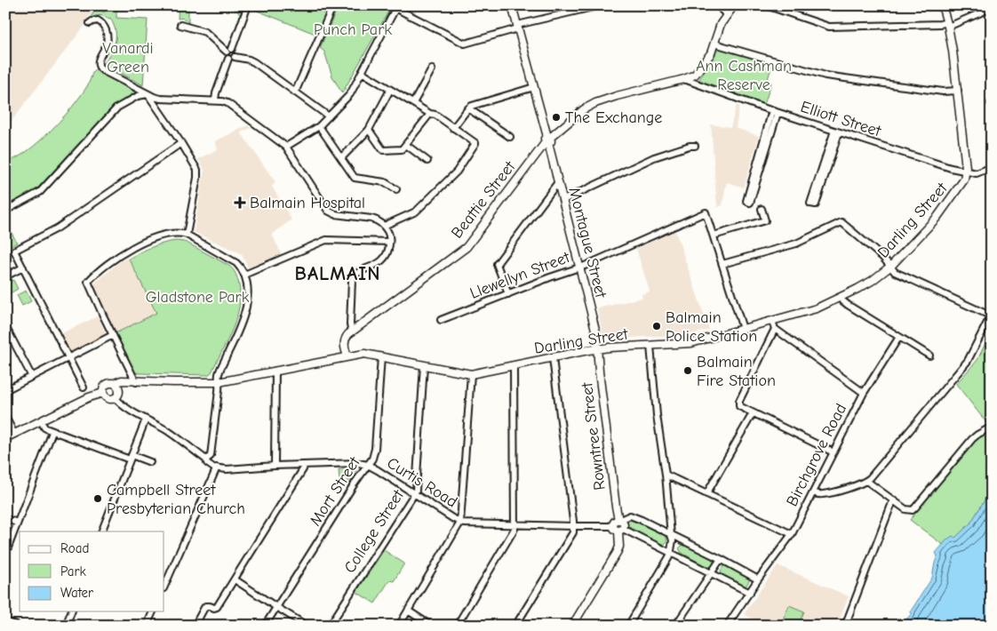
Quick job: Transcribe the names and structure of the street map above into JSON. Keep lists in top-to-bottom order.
{
  "streets": {
    "street": [
      "Elliott Street",
      "Beattie Street",
      "Darling Street",
      "Montague Street",
      "Llewellyn Street",
      "Rowntree Street",
      "Birchgrove Road",
      "Curtis Road",
      "Mort Street",
      "College Street"
    ]
  },
  "crossings": [
    ["Elliott Street", "Beattie Street"],
    ["Elliott Street", "Darling Street"],
    ["Beattie Street", "Montague Street"],
    ["Darling Street", "Montague Street"],
    ["Darling Street", "Rowntree Street"],
    ["Darling Street", "Mort Street"],
    ["Darling Street", "College Street"],
    ["Montague Street", "Llewellyn Street"],
    ["Montague Street", "Rowntree Street"],
    ["Curtis Road", "Mort Street"],
    ["Curtis Road", "College Street"]
  ],
  "districts": ["BALMAIN"],
  "parks": [
    "Punch Park",
    "Vanardi Green",
    "Ann Cashman Reserve",
    "Gladstone Park"
  ],
  "places": {
    "other": [
      "The Exchange",
      "Balmain Police Station",
      "Balmain Fire Station",
      "Campbell Street Presbyterian Church"
    ],
    "health": ["Balmain Hospital"]
  },
  "legend": ["Road", "Park", "Water"]
}
